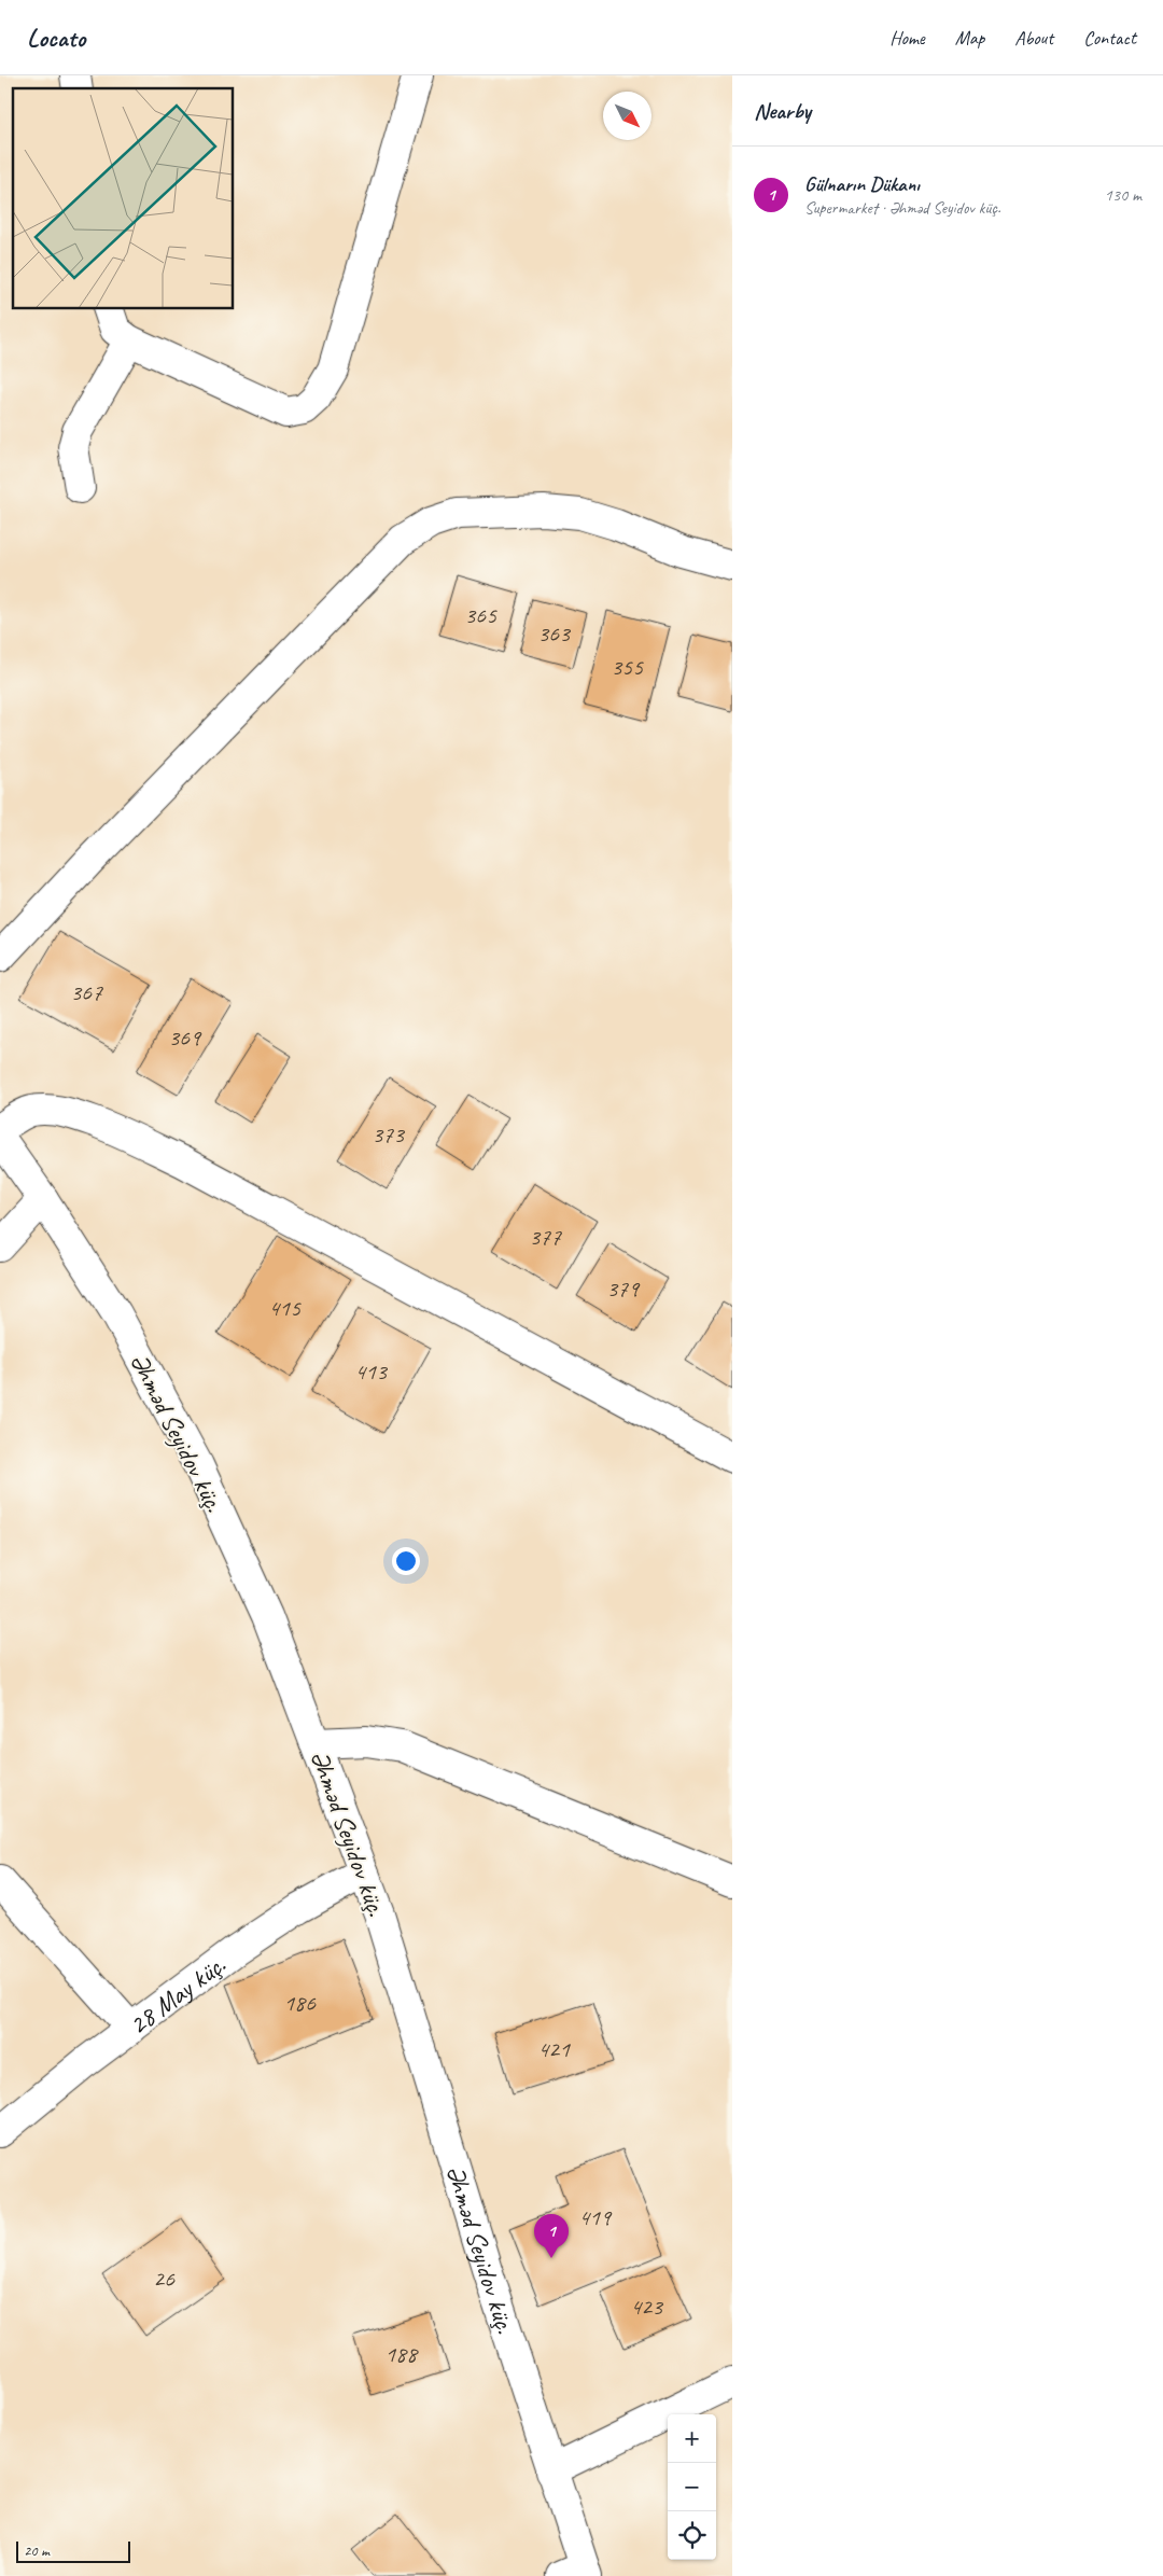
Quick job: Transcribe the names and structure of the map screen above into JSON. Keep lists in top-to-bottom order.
{
  "streets": {
    "street": ["Əhməd Seyidov küç.", "28 May küç."]
  },
  "crossings": [
    ["Əhməd Seyidov küç.", "28 May küç."]
  ],
  "house_numbers": [
    "365",
    "363",
    "355",
    "367",
    "369",
    "373",
    "377",
    "379",
    "415",
    "413",
    "186",
    "421",
    "419",
    "26",
    "423",
    "188"
  ],
  "scale_bar": "20 m",
  "north": "bottom right",
  "page": {
    "header": "Locato",
    "nav": [
      "Home",
      "Map",
      "About",
      "Contact"
    ],
    "heading": "Nearby",
    "list": [
      {
        "mark": "1",
        "name": "Gülnarın Dükanı",
        "note": "Supermarket · Əhməd Seyidov küç.",
        "value": "130 m"
      }
    ],
    "pins": "1",
    "map_buttons": ["+", "−"],
    "scale": "20 m"
  }
}
